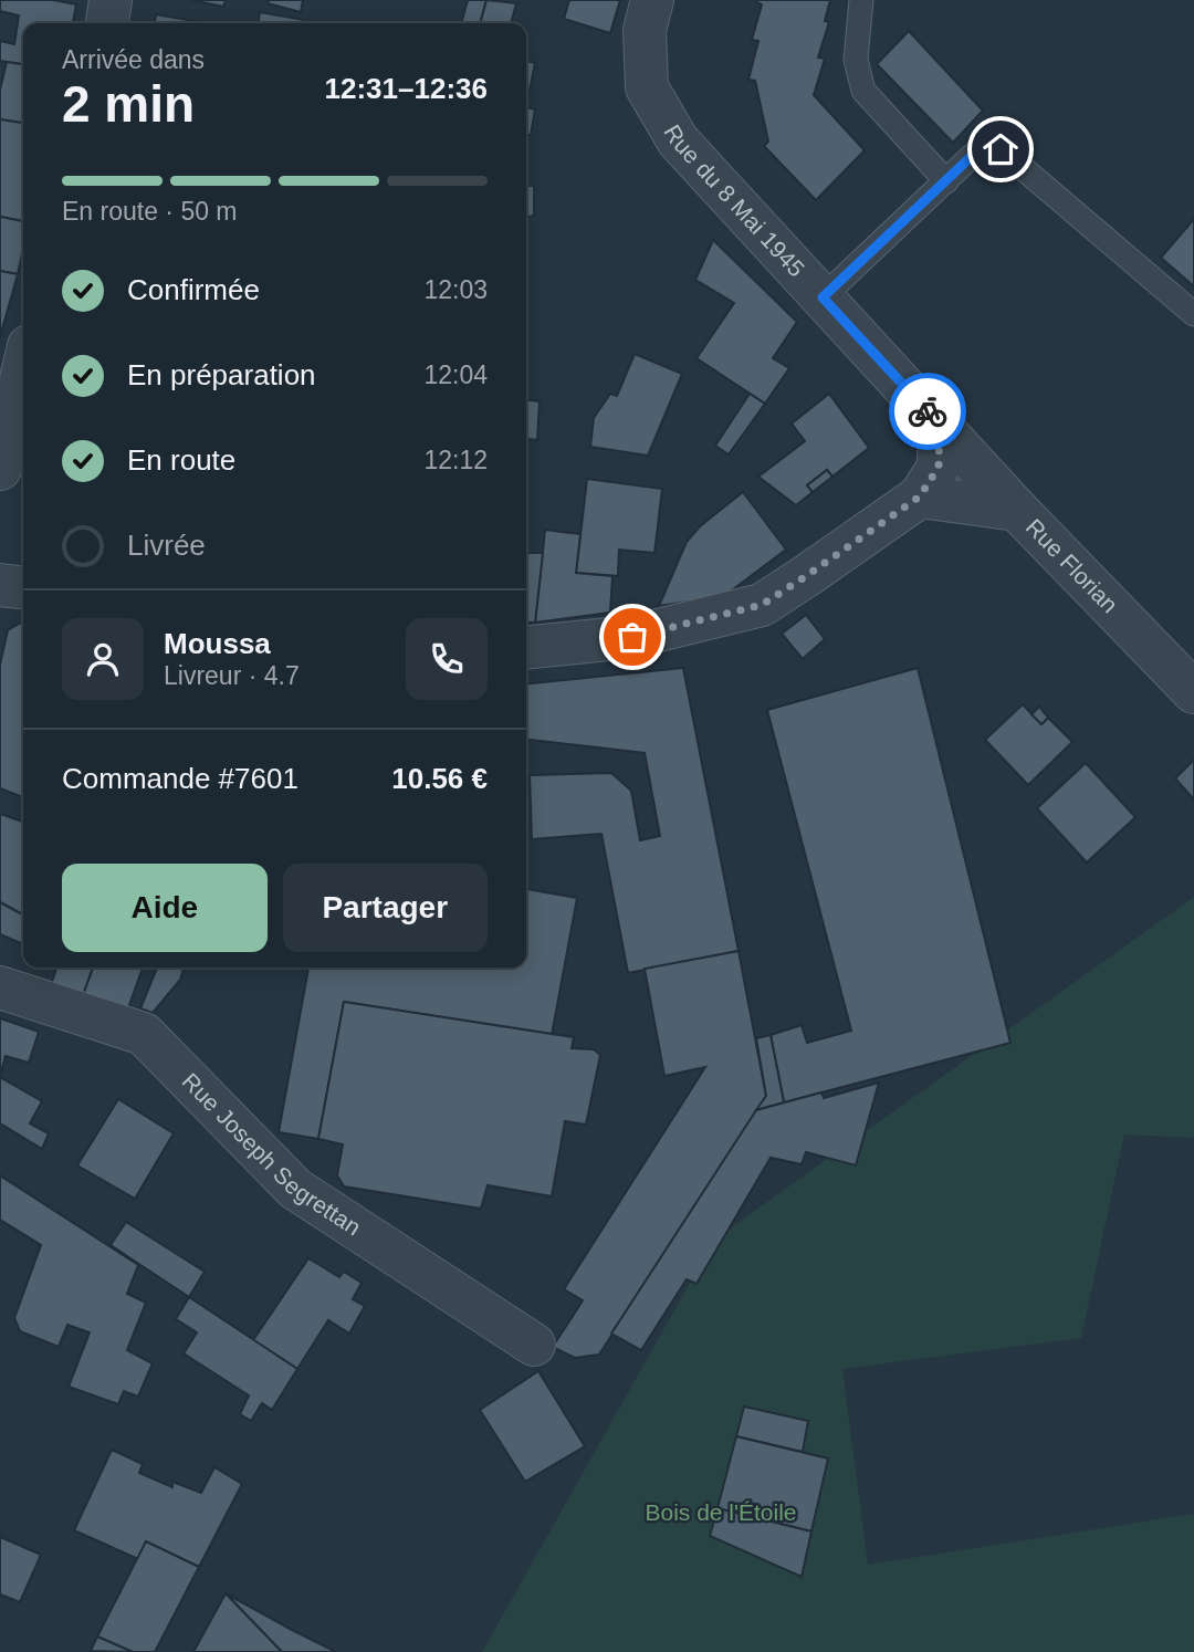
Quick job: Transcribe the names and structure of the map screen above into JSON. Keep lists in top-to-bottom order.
{
  "streets": {
    "street": ["Rue du 8 Mai 1945", "Rue Florian", "Rue Joseph Segrettan"]
  },
  "crossings": [
    ["Rue du 8 Mai 1945", "Rue Florian"]
  ],
  "parks": ["Bois de l'Étoile"],
  "page": {
    "heading": ["2 min", "Arrivée dans", "12:31–12:36"],
    "panel": [
      "Moussa",
      "Livreur · 4.7",
      "Commande #7601",
      "10.56 €"
    ],
    "bar": "En route · 50 m",
    "list": [
      ["Confirmée", "12:03"],
      ["En préparation", "12:04"],
      ["En route", "12:12"],
      "Livrée"
    ],
    "buttons": ["Aide", "Partager"]
  }
}
